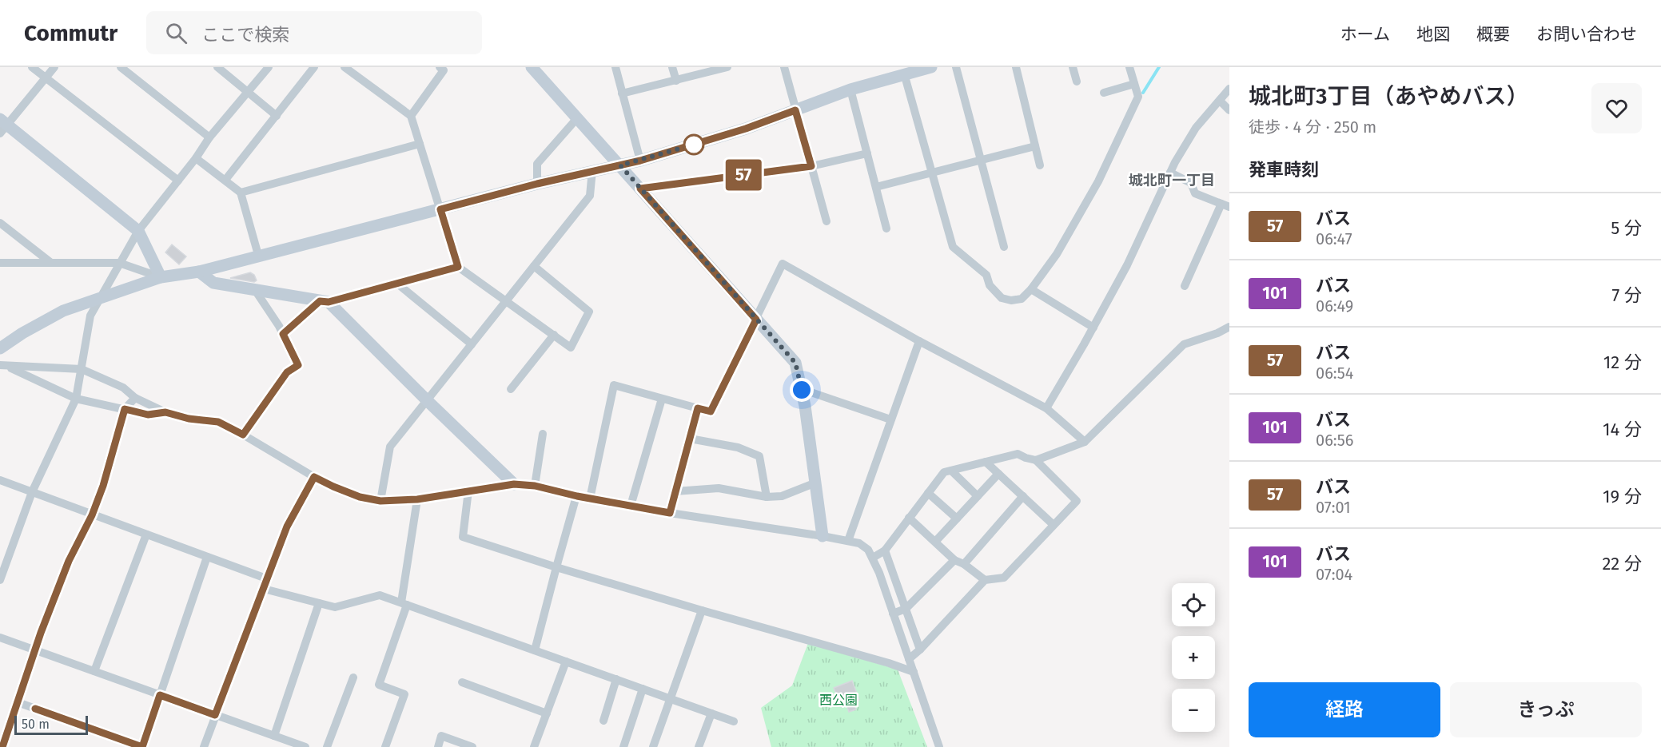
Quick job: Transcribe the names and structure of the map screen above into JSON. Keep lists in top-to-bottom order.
{
  "districts": ["城北町一丁目"],
  "parks": ["西公園"],
  "lines": ["bus line 57"],
  "scale_bar": "50 m",
  "page": {
    "header": "Commutr",
    "search": "ここで検索",
    "nav": [
      "ホーム",
      "地図",
      "概要",
      "お問い合わせ"
    ],
    "on_map": "57",
    "heading": [
      ["城北町3丁目（あやめバス）", "徒歩 · 4 分 · 250 m"],
      "発車時刻"
    ],
    "list": [
      {
        "mark": "57",
        "name": "バス",
        "note": "06:47",
        "value": "5 分"
      },
      {
        "mark": "101",
        "name": "バス",
        "note": "06:49",
        "value": "7 分"
      },
      {
        "mark": "57",
        "name": "バス",
        "note": "06:54",
        "value": "12 分"
      },
      {
        "mark": "101",
        "name": "バス",
        "note": "06:56",
        "value": "14 分"
      },
      {
        "mark": "57",
        "name": "バス",
        "note": "07:01",
        "value": "19 分"
      },
      {
        "mark": "101",
        "name": "バス",
        "note": "07:04",
        "value": "22 分"
      }
    ],
    "map_buttons": ["+", "−"],
    "buttons": ["経路", "きっぷ"],
    "scale": "50 m"
  }
}
